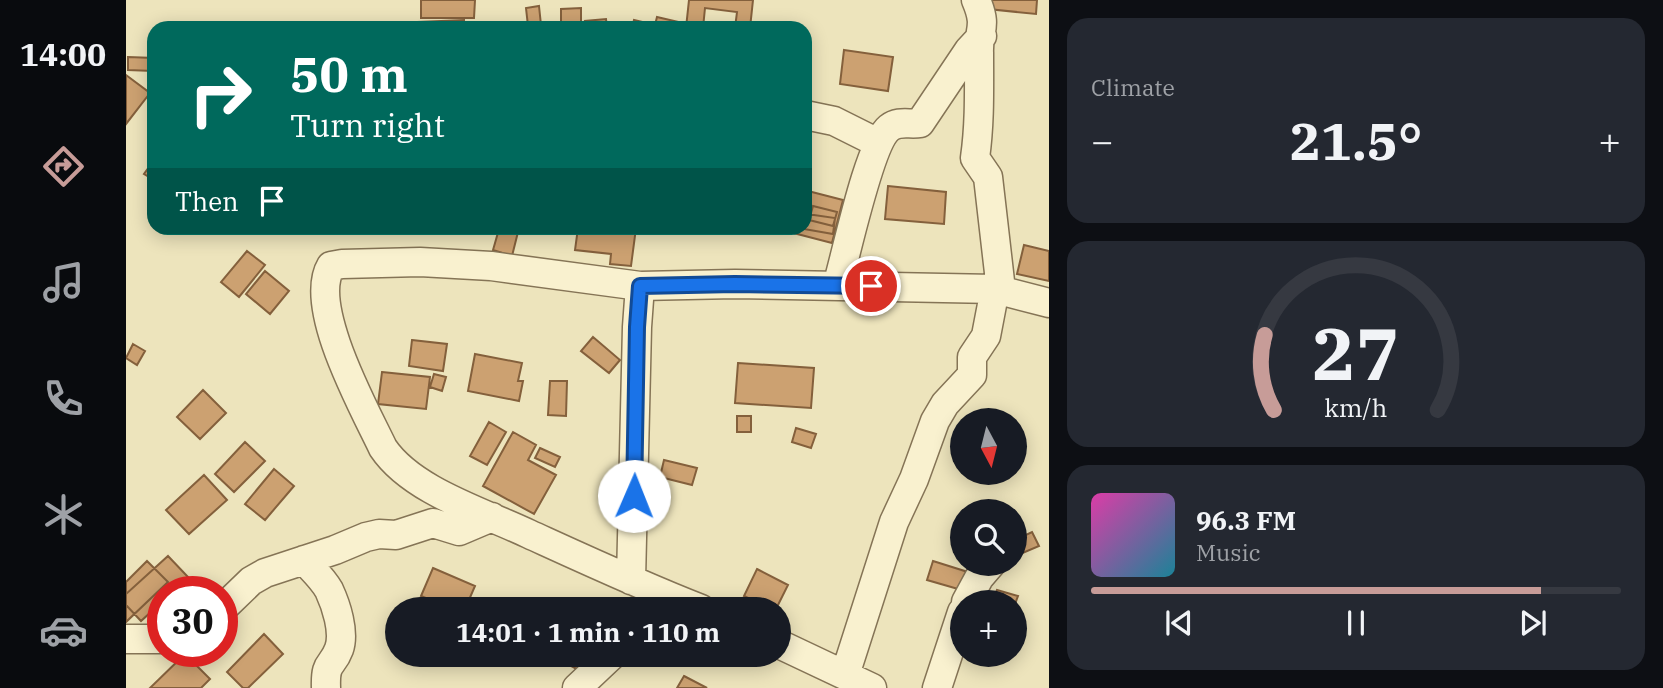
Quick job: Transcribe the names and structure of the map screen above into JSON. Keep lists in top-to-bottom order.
{
  "north": "bottom",
  "page": {
    "tabs": "14:00",
    "tile": "Climate",
    "turn": ["50 m", "Turn right"],
    "heat": ["−", "21.5°", "+"],
    "then": "Then",
    "map_buttons": "+",
    "song": ["96.3 FM", "Music"],
    "limit": "30",
    "trip": "14:01 · 1 min · 110 m",
    "gauge": ["27", "km/h"]
  }
}
